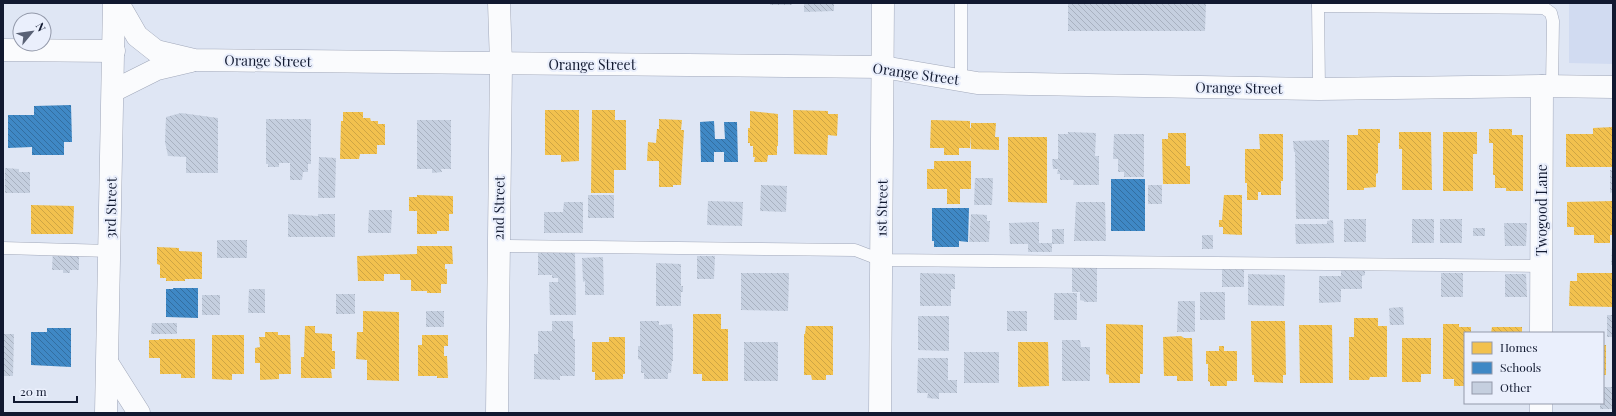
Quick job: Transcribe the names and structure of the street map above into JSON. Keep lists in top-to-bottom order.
{
  "streets": {
    "street": [
      "Orange Street",
      "3rd Street",
      "2nd Street",
      "1st Street",
      "Twogood Lane"
    ]
  },
  "crossings": [
    ["Orange Street", "3rd Street"],
    ["Orange Street", "2nd Street"],
    ["Orange Street", "1st Street"],
    ["Orange Street", "Twogood Lane"]
  ],
  "legend": ["Homes", "Schools", "Other"],
  "scale_bar": "20 m",
  "north": "top right"
}
